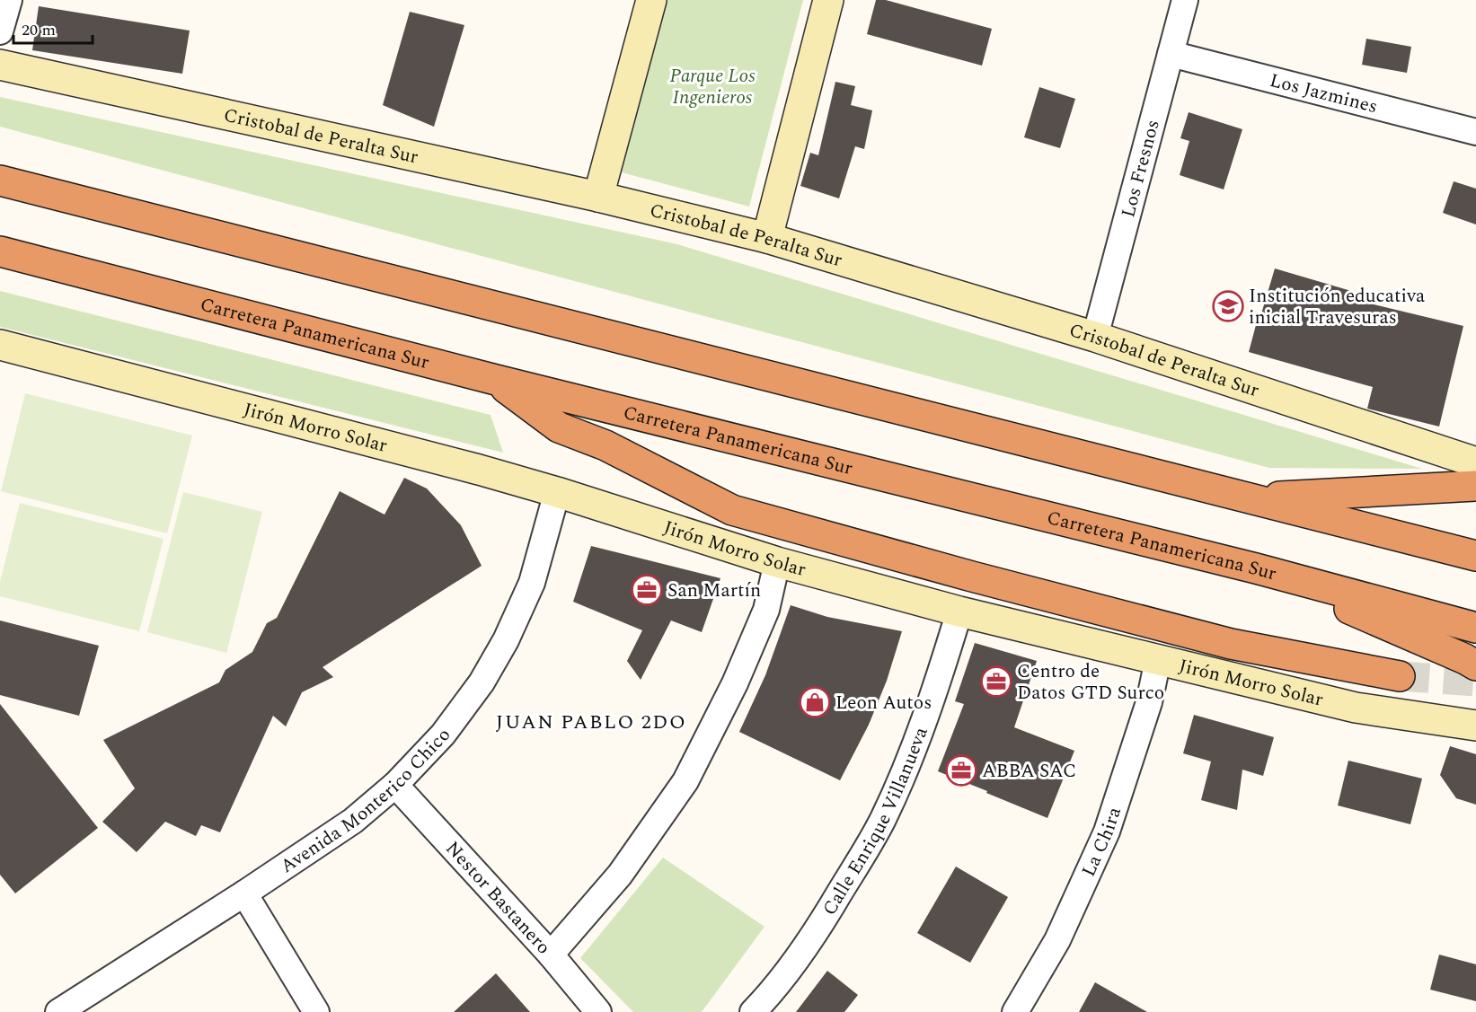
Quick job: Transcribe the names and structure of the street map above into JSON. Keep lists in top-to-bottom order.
{
  "streets": {
    "highway": ["Carretera Panamericana Sur"],
    "street": [
      "Los Jazmines",
      "Cristobal de Peralta Sur",
      "Los Fresnos",
      "Jirón Morro Solar",
      "Avenida Monterico Chico",
      "Calle Enrique Villanueva",
      "La Chira",
      "Nestor Bastanero"
    ]
  },
  "crossings": [
    ["Los Jazmines", "Los Fresnos"],
    ["Cristobal de Peralta Sur", "Los Fresnos"],
    ["Jirón Morro Solar", "Avenida Monterico Chico"],
    ["Jirón Morro Solar", "Calle Enrique Villanueva"],
    ["Jirón Morro Solar", "La Chira"],
    ["Avenida Monterico Chico", "Nestor Bastanero"]
  ],
  "districts": ["JUAN PABLO 2DO"],
  "parks": ["Parque Los Ingenieros"],
  "places": {
    "school or university": ["Institución educativa inicial Travesuras"],
    "office": ["San Martín", "Centro de Datos GTD Surco", "ABBA SAC"],
    "shop": ["Leon Autos"]
  },
  "scale_bar": "20 m"
}
